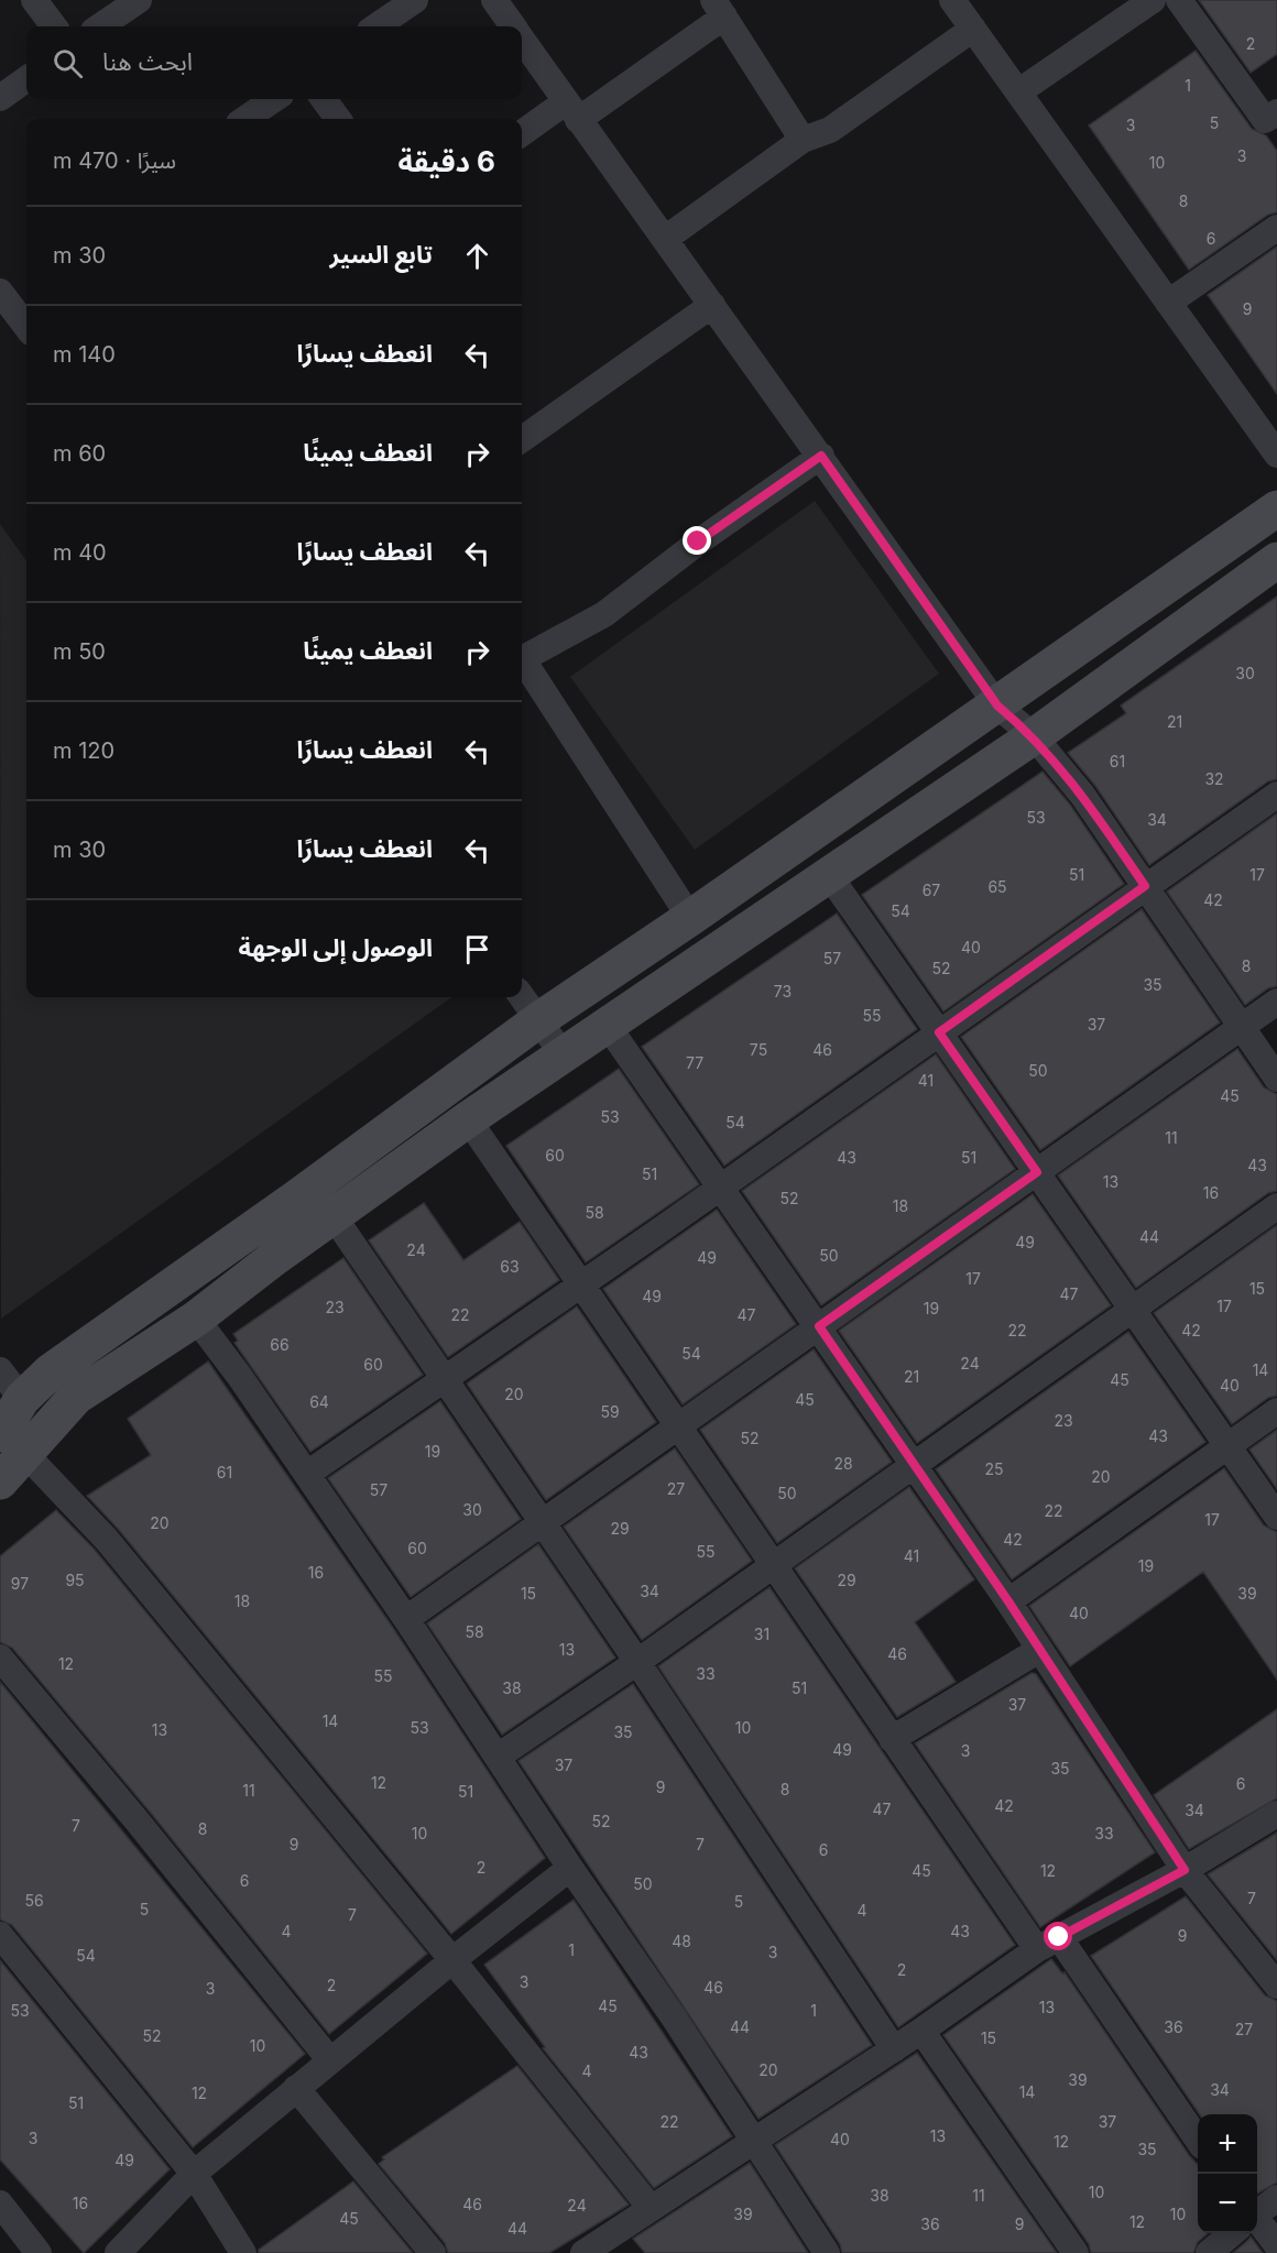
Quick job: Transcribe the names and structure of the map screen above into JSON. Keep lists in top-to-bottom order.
{
  "house_numbers": [
    "2",
    "1",
    "5",
    "3",
    "3",
    "10",
    "8",
    "6",
    "9",
    "30",
    "21",
    "61",
    "32",
    "53",
    "34",
    "51",
    "17",
    "65",
    "67",
    "42",
    "54",
    "40",
    "57",
    "8",
    "52",
    "35",
    "73",
    "55",
    "37",
    "75",
    "46",
    "77",
    "50",
    "41",
    "45",
    "53",
    "54",
    "11",
    "60",
    "43",
    "51",
    "43",
    "51",
    "13",
    "16",
    "52",
    "18",
    "58",
    "44",
    "49",
    "24",
    "50",
    "49",
    "63",
    "17",
    "15",
    "47",
    "49",
    "17",
    "23",
    "19",
    "22",
    "47",
    "22",
    "42",
    "66",
    "54",
    "24",
    "60",
    "14",
    "21",
    "45",
    "40",
    "20",
    "45",
    "64",
    "59",
    "23",
    "43",
    "52",
    "19",
    "28",
    "25",
    "61",
    "20",
    "27",
    "57",
    "50",
    "30",
    "22",
    "17",
    "20",
    "29",
    "42",
    "60",
    "55",
    "41",
    "19",
    "16",
    "95",
    "29",
    "97",
    "34",
    "15",
    "39",
    "18",
    "40",
    "58",
    "31",
    "13",
    "46",
    "12",
    "33",
    "55",
    "38",
    "51",
    "37",
    "14",
    "53",
    "10",
    "13",
    "35",
    "49",
    "3",
    "37",
    "35",
    "12",
    "6",
    "9",
    "8",
    "11",
    "51",
    "42",
    "47",
    "34",
    "52",
    "7",
    "8",
    "10",
    "33",
    "9",
    "7",
    "6",
    "2",
    "45",
    "12",
    "6",
    "50",
    "7",
    "56",
    "5",
    "5",
    "4",
    "7",
    "4",
    "43",
    "9",
    "48",
    "1",
    "3",
    "54",
    "2",
    "3",
    "2",
    "46",
    "3",
    "45",
    "13",
    "53",
    "1",
    "44",
    "36",
    "27",
    "52",
    "15",
    "10",
    "43",
    "20",
    "4",
    "39",
    "34",
    "14",
    "12",
    "51",
    "22",
    "37",
    "13",
    "3",
    "40",
    "12",
    "35",
    "49",
    "10",
    "38",
    "11",
    "16",
    "46",
    "24",
    "39",
    "10",
    "45",
    "12",
    "36",
    "9",
    "44"
  ],
  "page": {
    "search": "ابحث هنا",
    "heading": ["6 دقيقة", "سيرًا · 470 m"],
    "list": [
      ["تابع السير", "30 m"],
      ["انعطف يسارًا", "140 m"],
      ["انعطف يمينًا", "60 m"],
      ["انعطف يسارًا", "40 m"],
      ["انعطف يمينًا", "50 m"],
      ["انعطف يسارًا", "120 m"],
      ["انعطف يسارًا", "30 m"],
      "الوصول إلى الوجهة"
    ],
    "map_buttons": ["+", "−"]
  }
}
